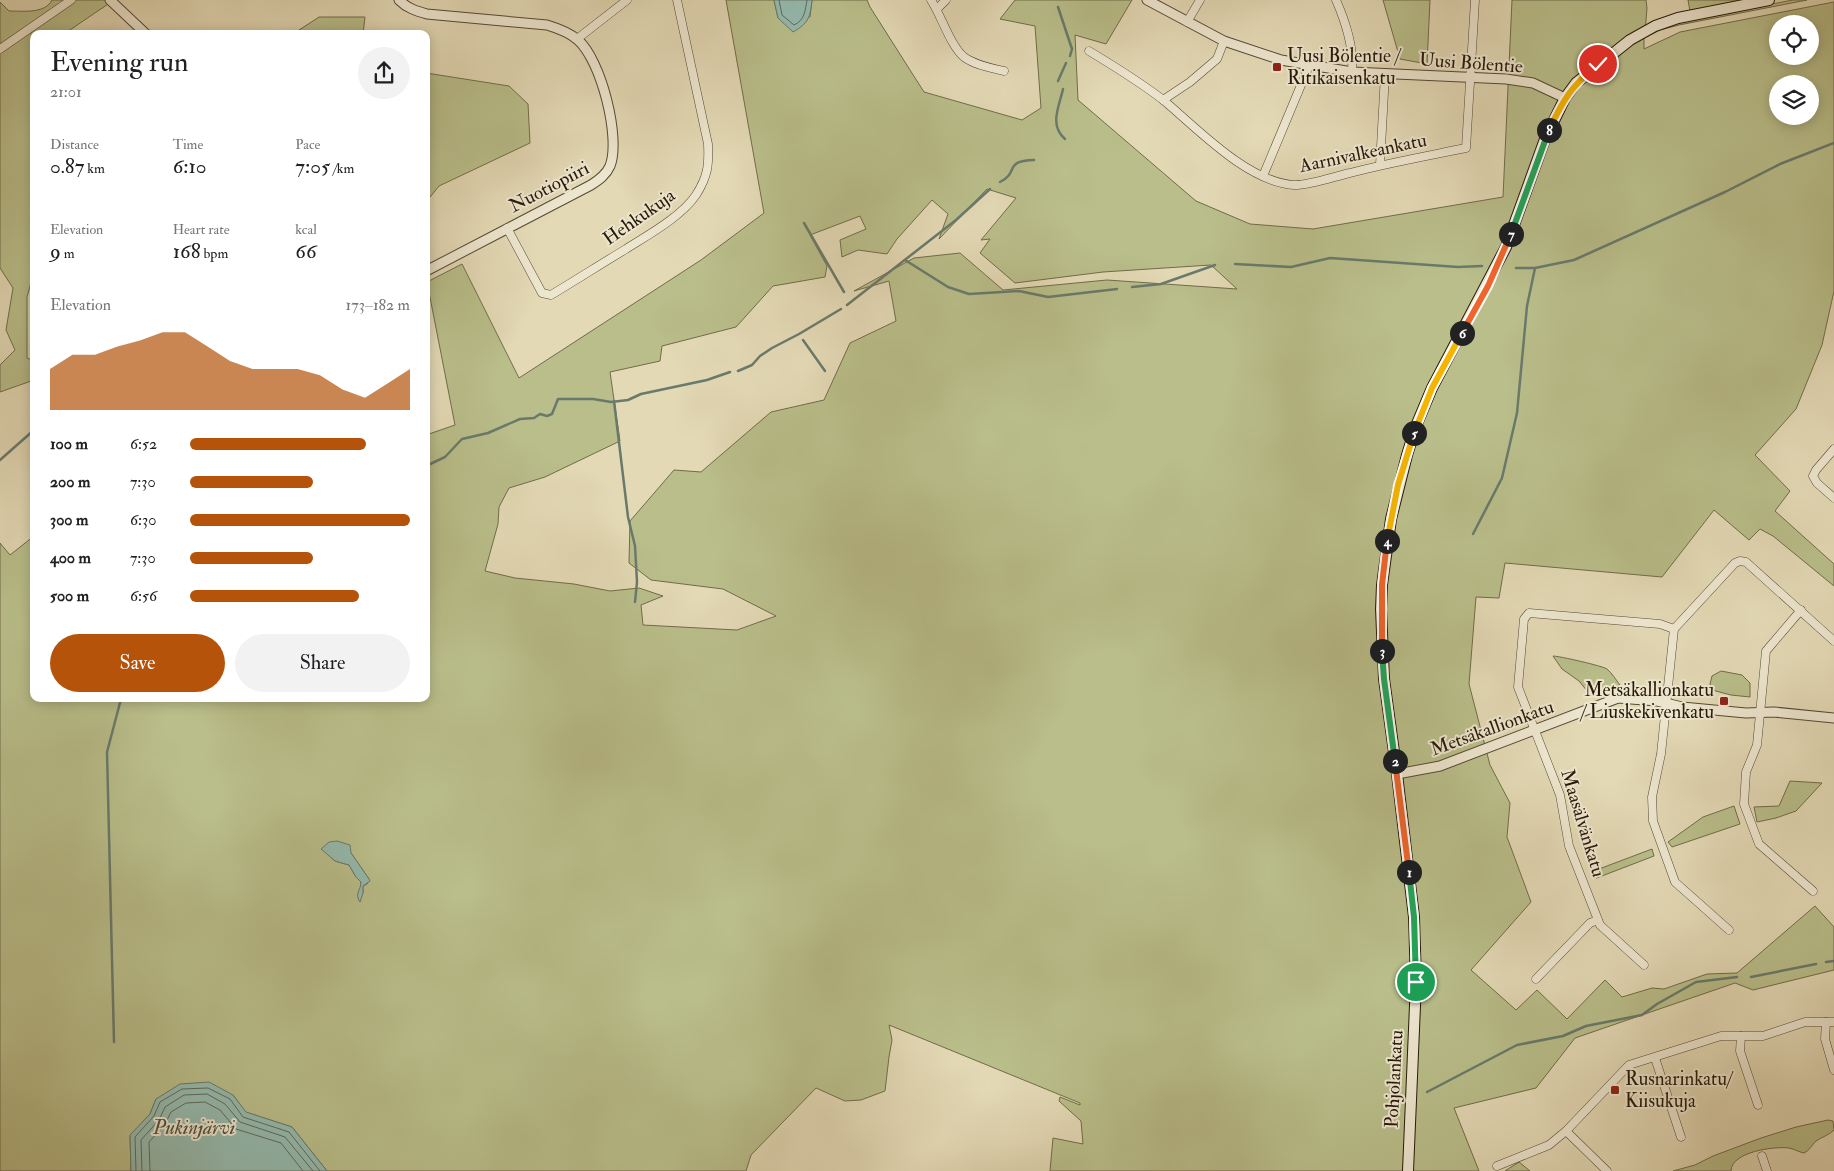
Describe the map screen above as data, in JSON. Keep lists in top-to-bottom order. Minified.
{"streets":{"main road":["Pohjolankatu"],"street":["Uusi Bölentie","Aarnivalkeankatu","Nuotiopiiri","Hehkukuja","Metsäkallionkatu","Maasälvänkatu"]},"crossings":[["Uusi Bölentie","Aarnivalkeankatu"],["Uusi Bölentie","Pohjolankatu"],["Nuotiopiiri","Hehkukuja"],["Metsäkallionkatu","Maasälvänkatu"],["Metsäkallionkatu","Pohjolankatu"]],"water":["Pukinjärvi"],"places":{"transit":["Uusi Bölentie / Ritikaisenkatu","Metsäkallionkatu / Liuskekivenkatu","Rusnarinkatu/ Kiisukuja"]},"page":{"heading":["Evening run","21:01"],"stats":[["Distance","0.87 km"],["Time","6:10"],["Pace","7:05 /km"],["Elevation","9 m"],["Heart rate","168 bpm"],["kcal","66"]],"pins":["8","7","6","5","4","3","2","1"],"chart":["Elevation","173–182 m"],"list":[{"name":"100 m","note":"6:52"},{"name":"200 m","note":"7:30"},{"name":"300 m","note":"6:30"},{"name":"400 m","note":"7:30"},{"name":"500 m","note":"6:56"}],"buttons":["Save","Share"]}}
